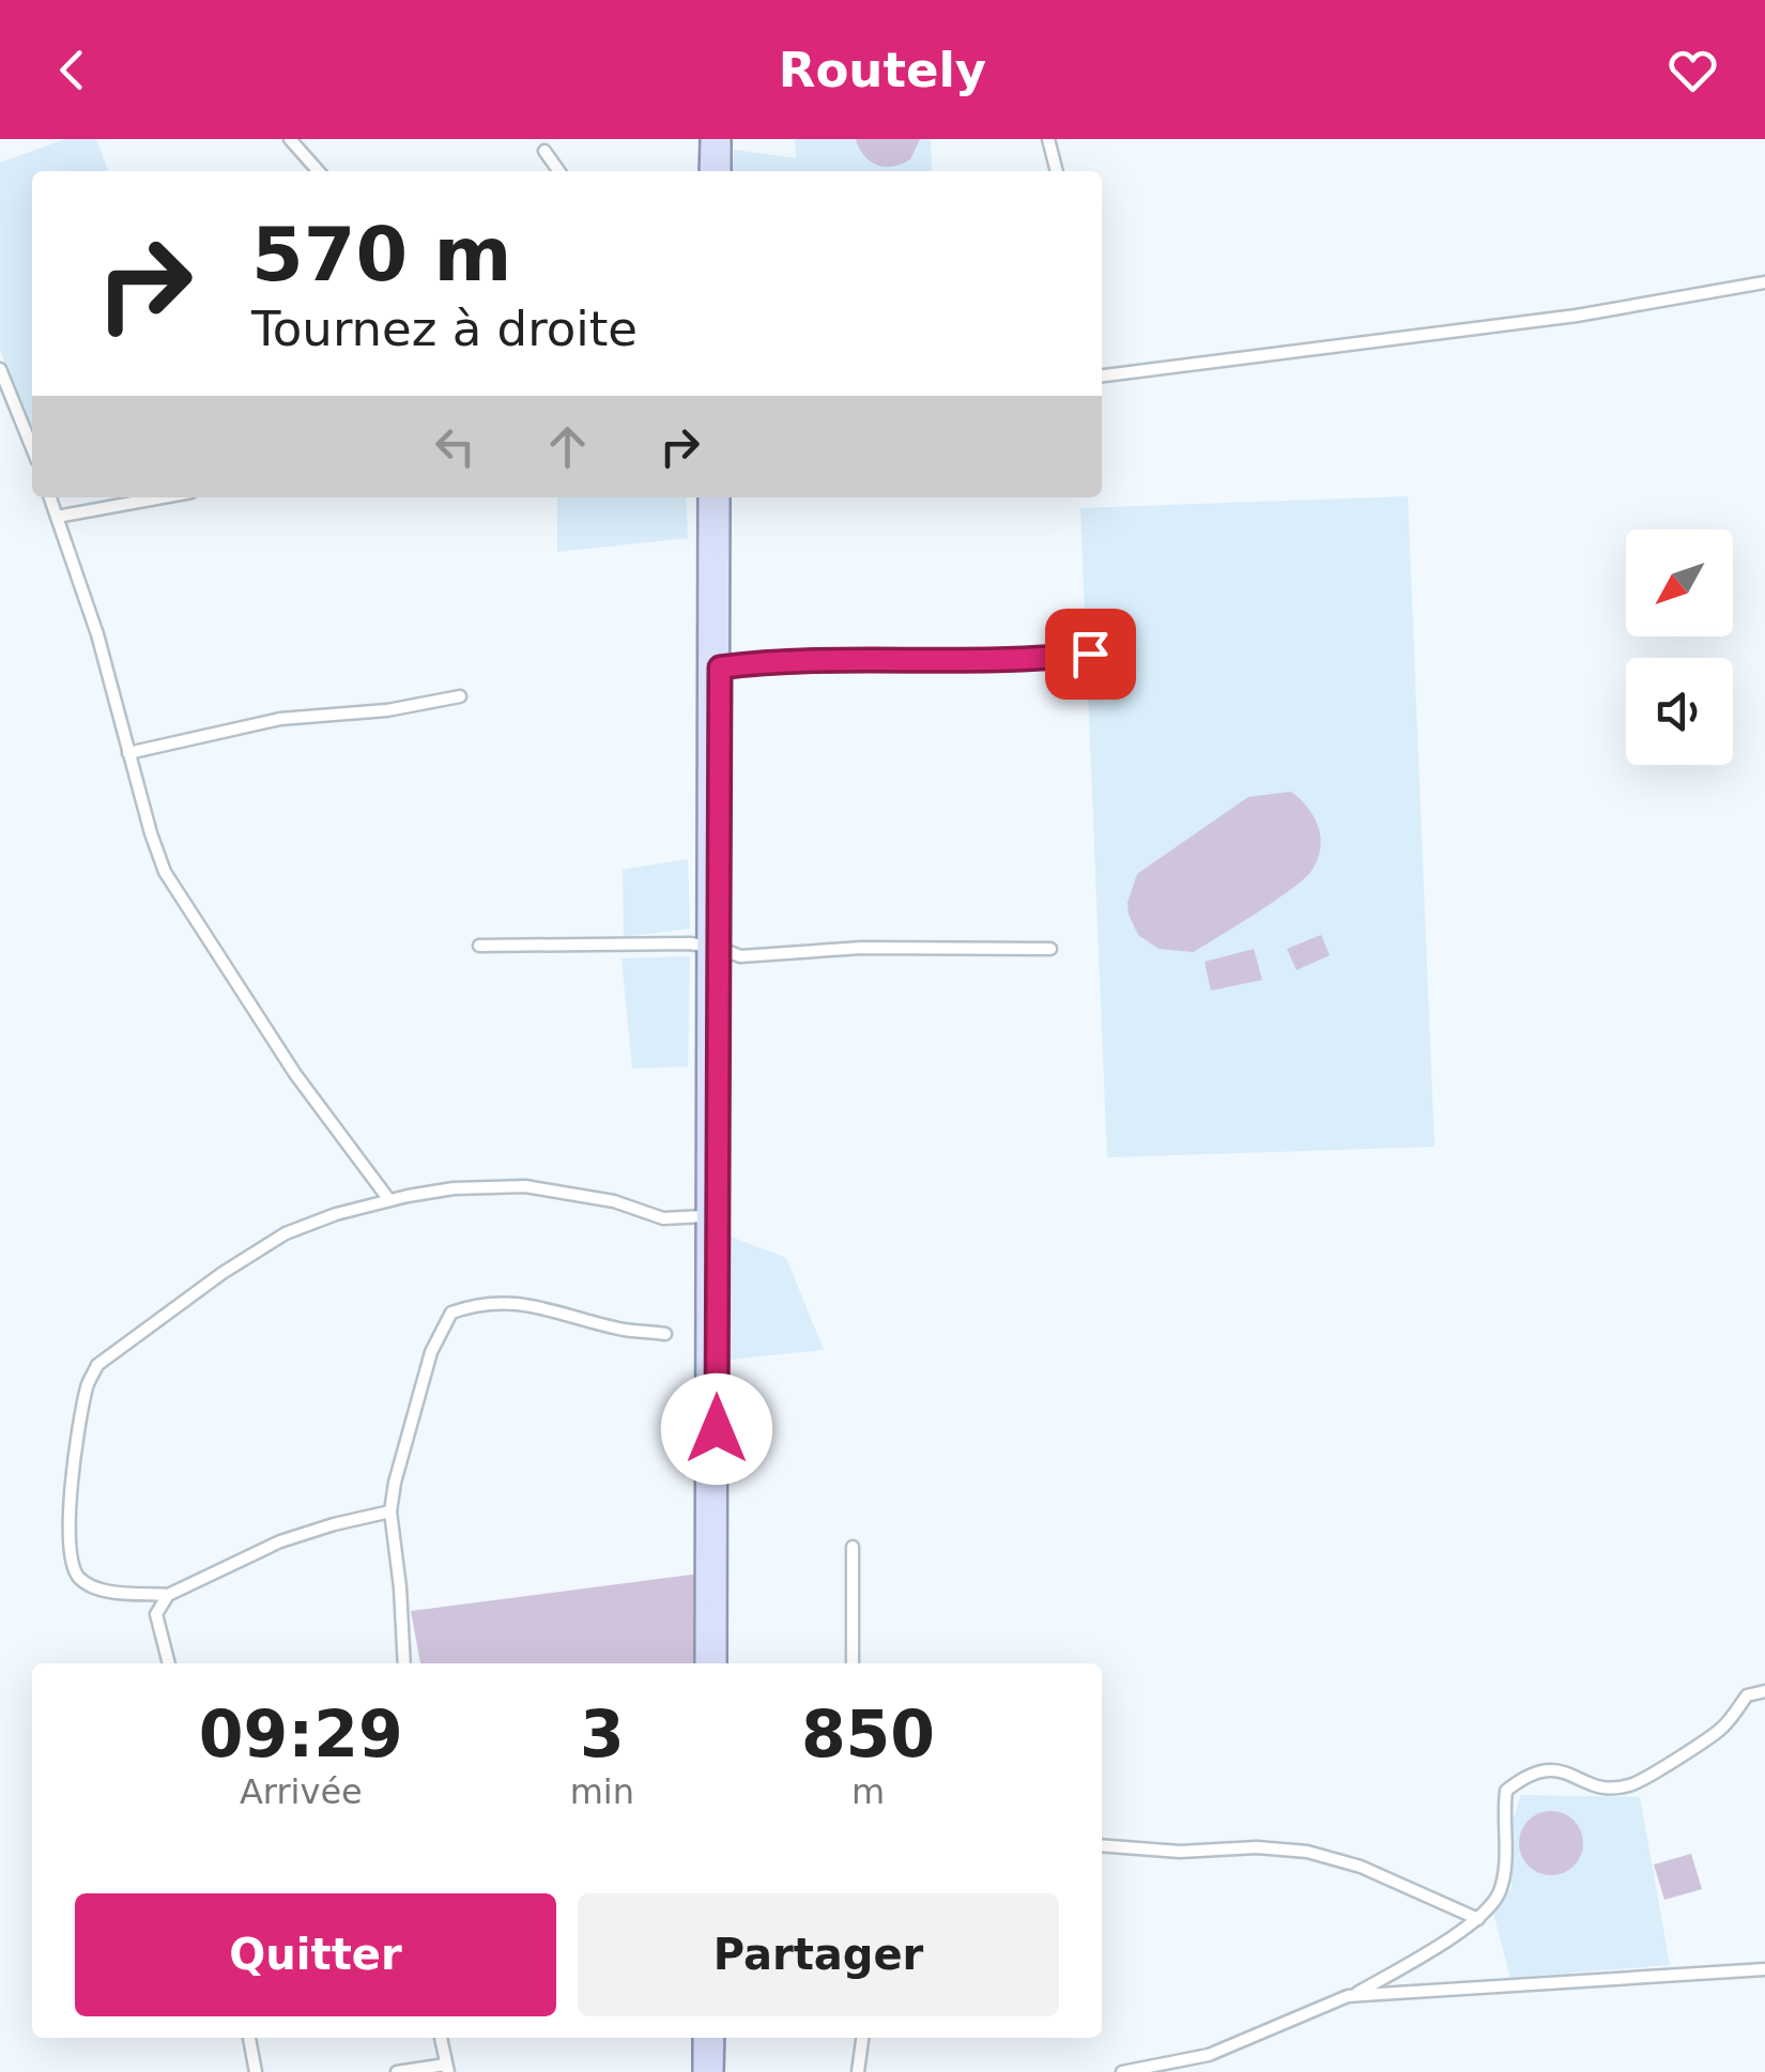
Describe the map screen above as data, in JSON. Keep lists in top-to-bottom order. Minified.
{"north":"bottom left","page":{"header":"Routely","turn":["570 m","Tournez à droite"],"eta":["09:29","Arrivée","3","min","850","m"],"buttons":["Quitter","Partager"]}}
